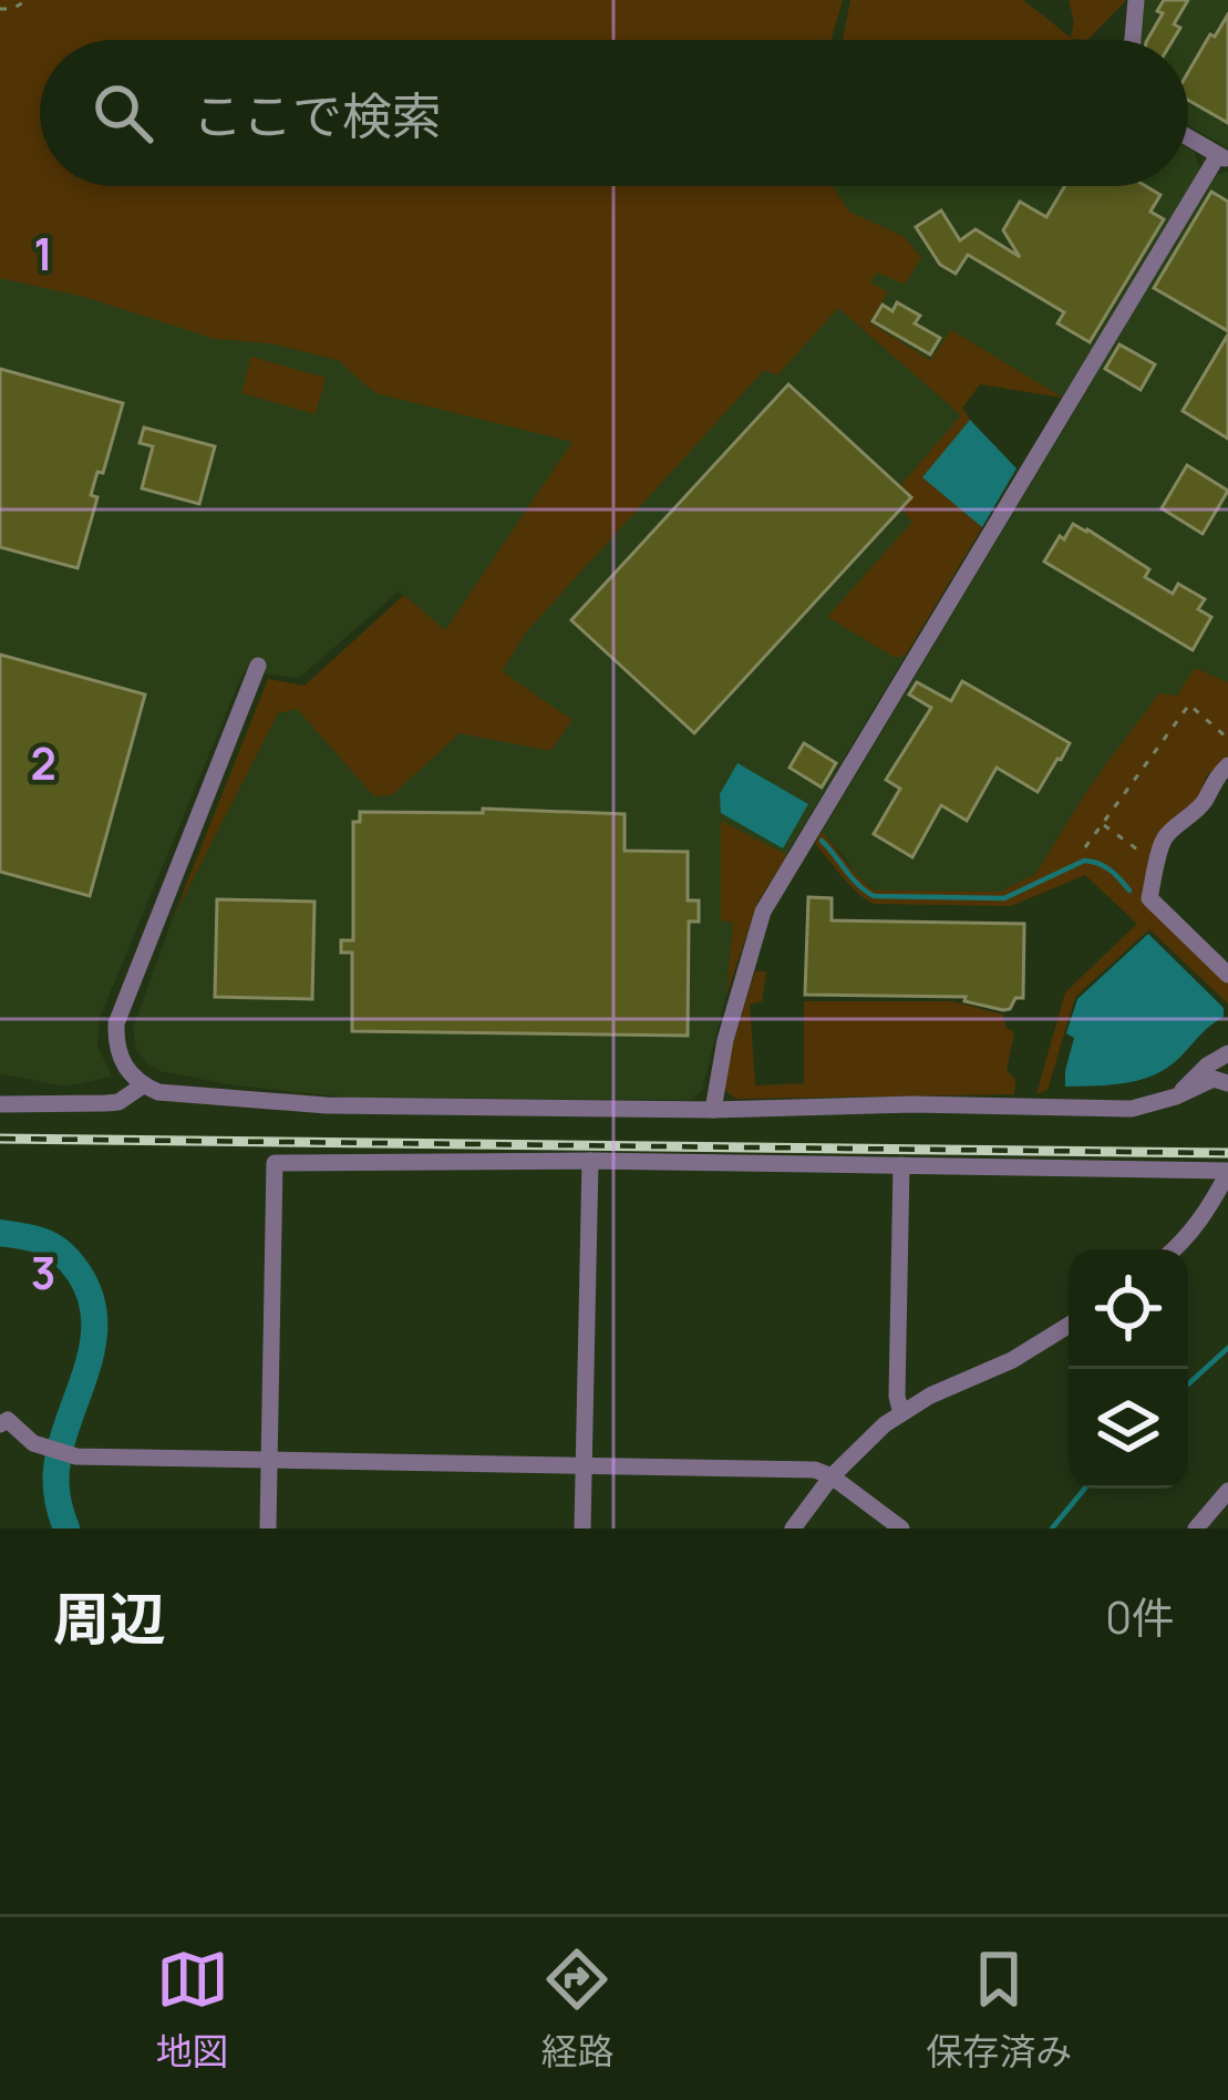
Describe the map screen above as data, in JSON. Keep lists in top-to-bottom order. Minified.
{"page":{"search":"ここで検索","heading":["周辺","0件"],"nav":["地図","経路","保存済み"]},"grid":{"rows":["1","2","3"]}}
